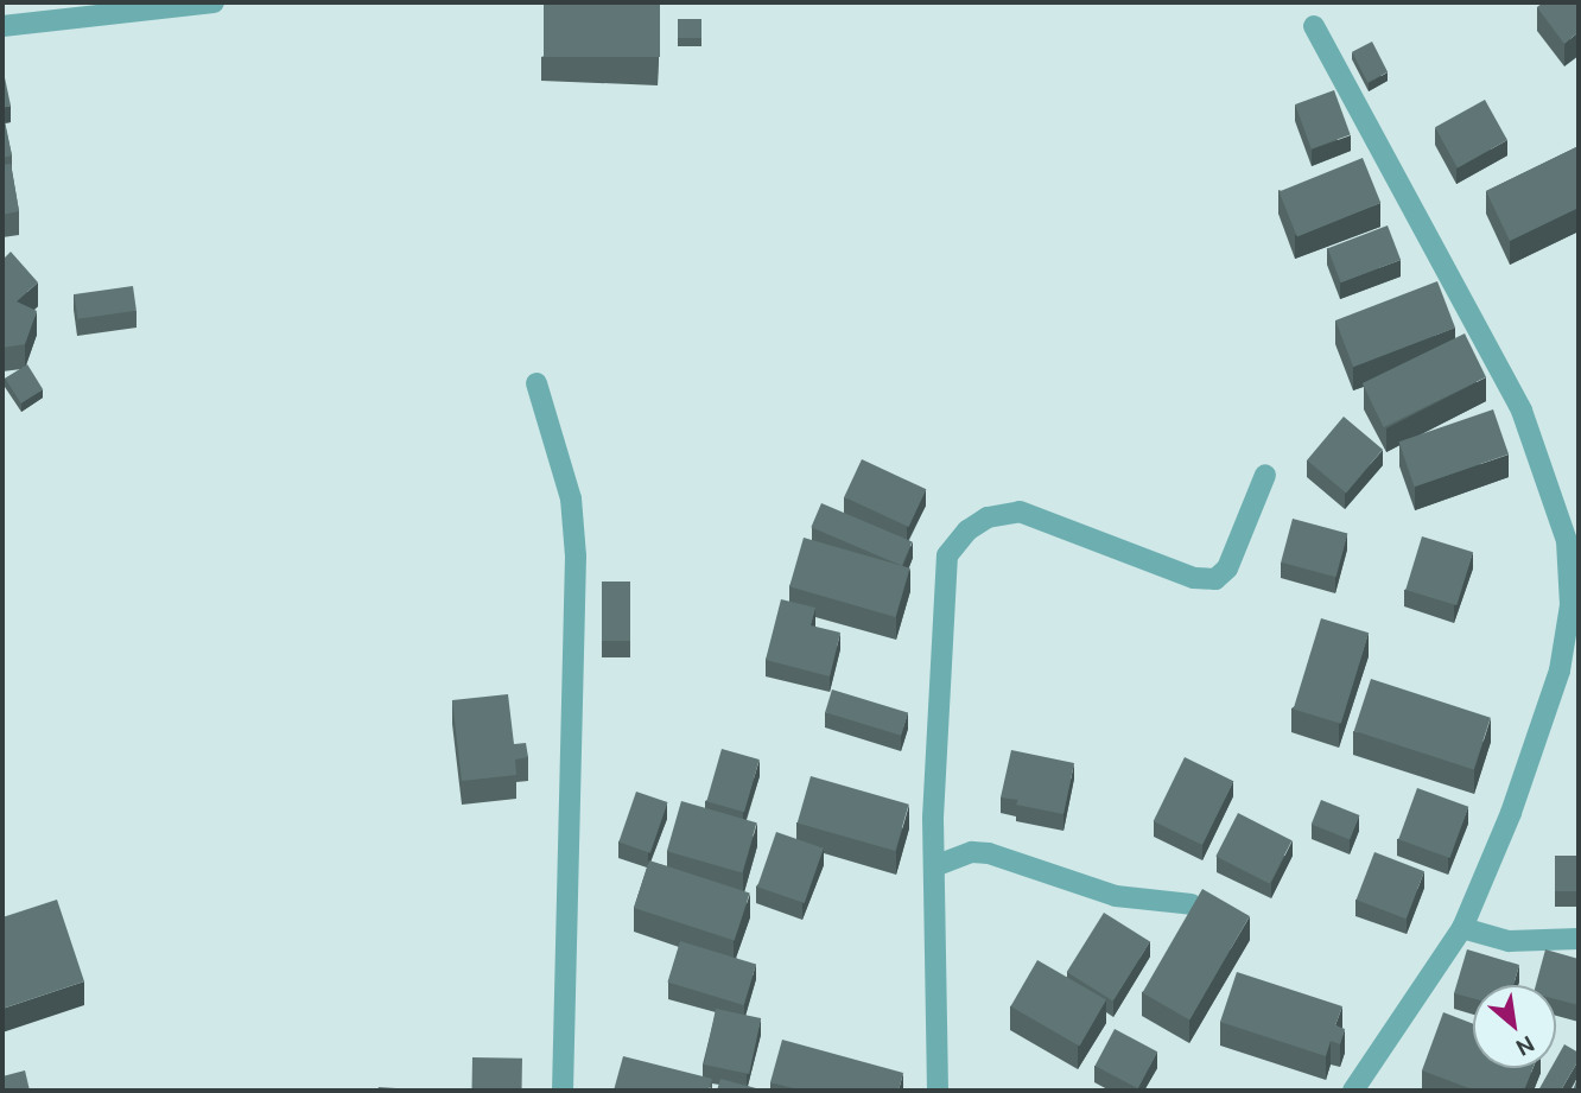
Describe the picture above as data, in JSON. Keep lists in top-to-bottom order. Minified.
{"north":"bottom right"}
